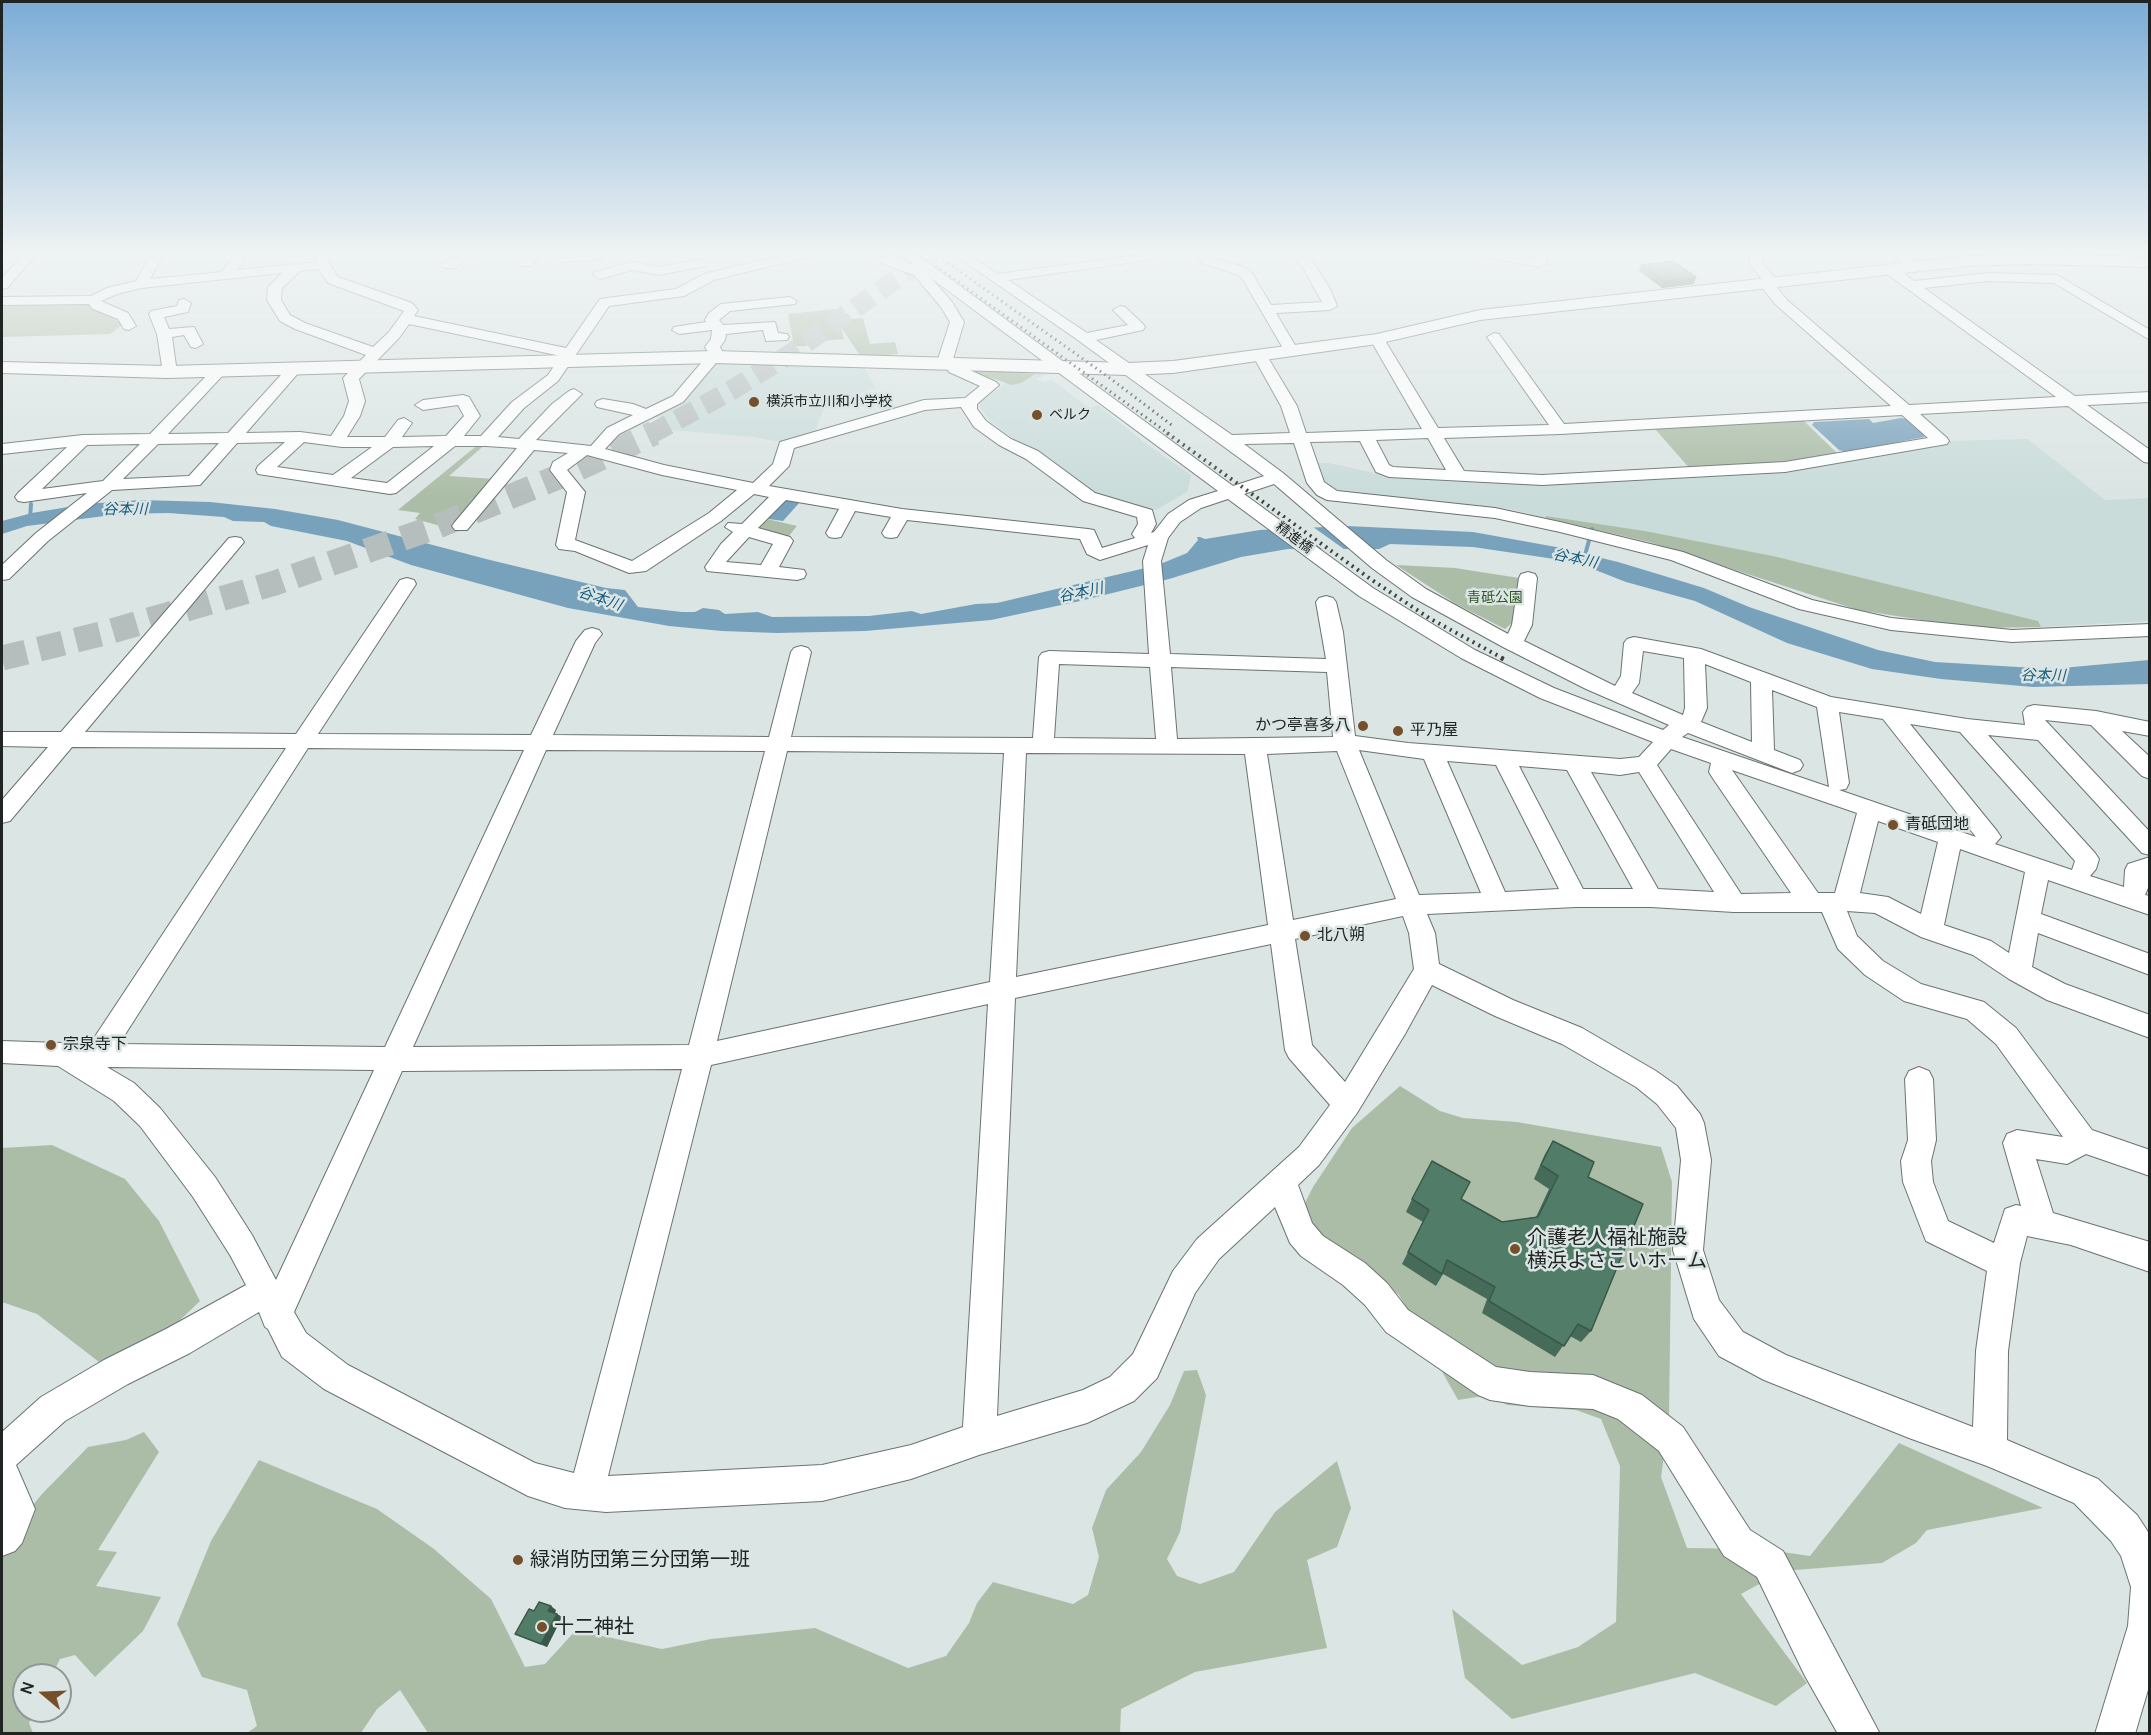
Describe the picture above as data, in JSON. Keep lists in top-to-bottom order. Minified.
{"streets":{"street":["精進橋"]},"water":["谷本川"],"parks":["青砥公園"],"places":["横浜市立川和小学校","ベルク","かつ亭喜多八","平乃屋","青砥団地","北八朔","宗泉寺下","介護老人福祉施設 横浜よさこいホーム","緑消防団第三分団第一班","十二神社"],"north":"left"}
